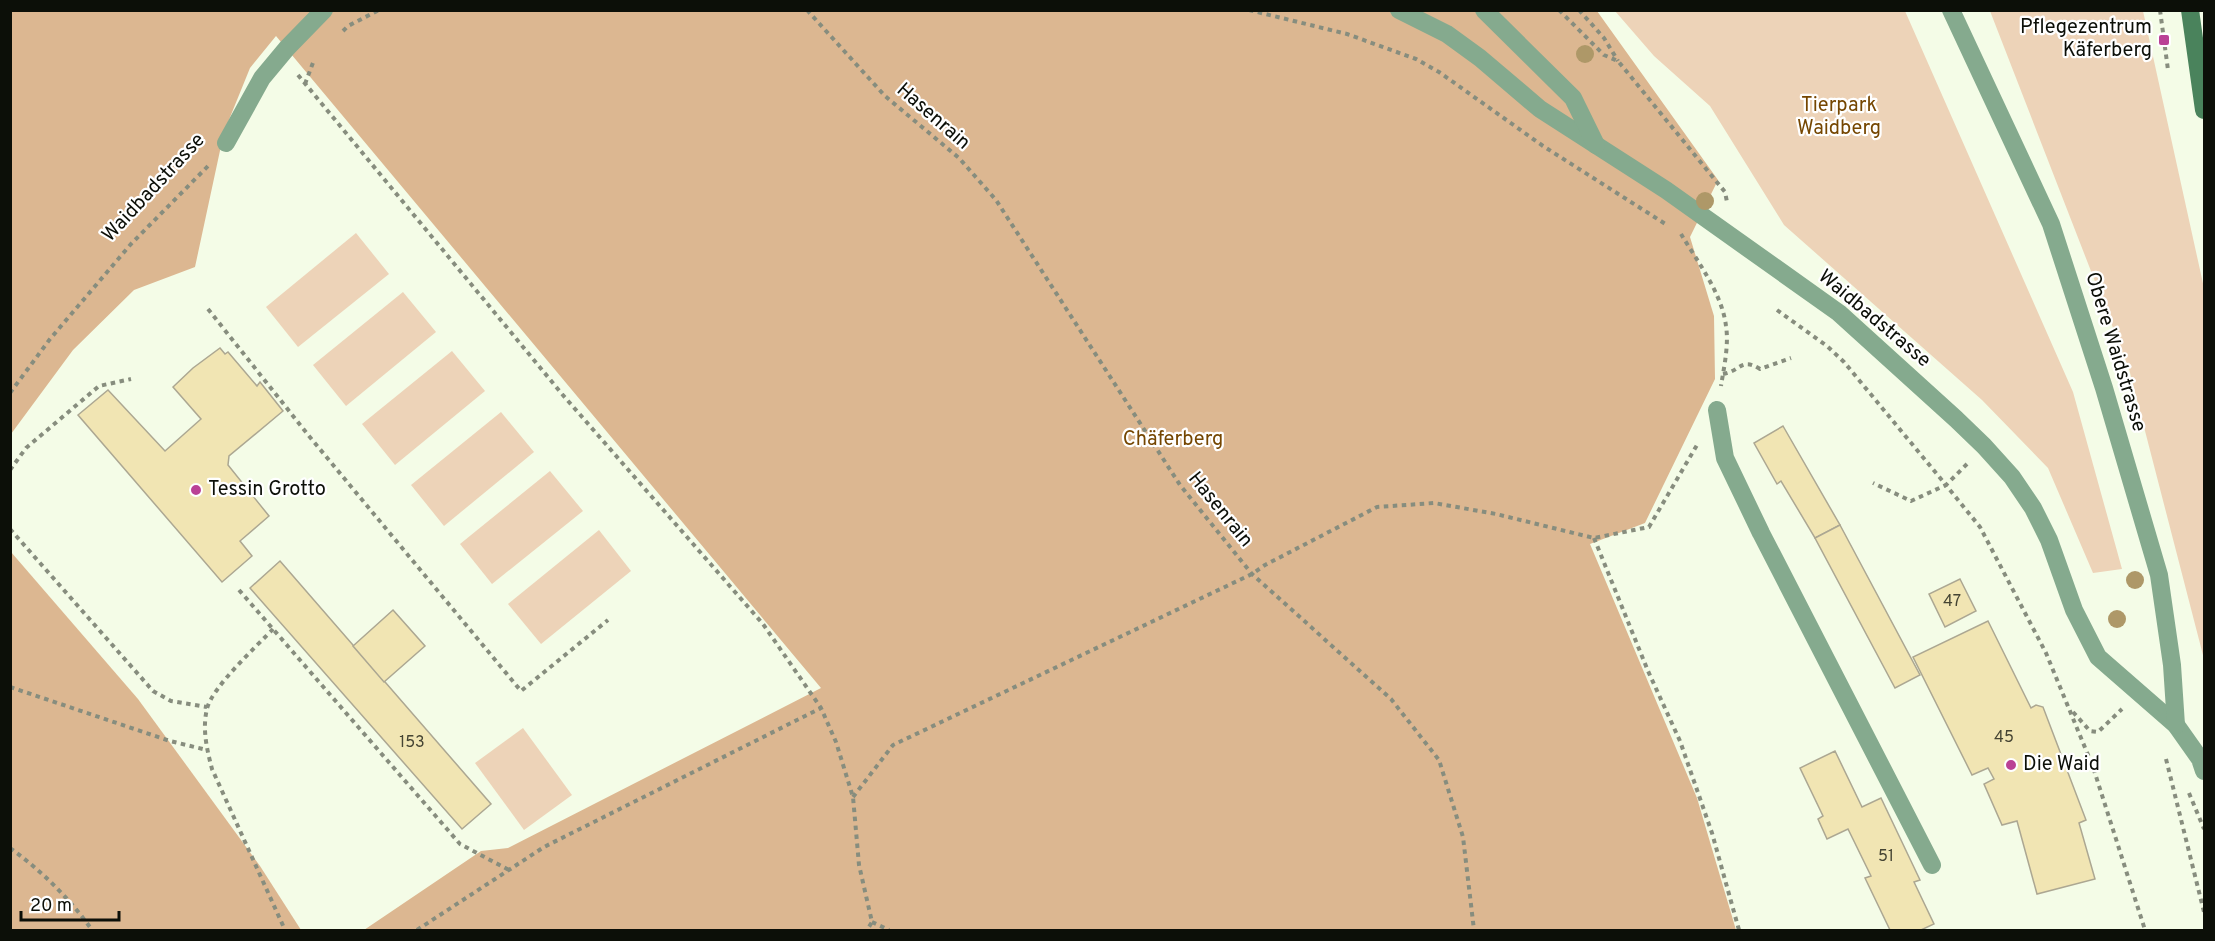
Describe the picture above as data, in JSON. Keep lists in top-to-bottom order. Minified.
{"streets":{"street":["Waidbadstrasse","Obere Waidstrasse"],"path":["Hasenrain"]},"crossings":[["Waidbadstrasse","Obere Waidstrasse"]],"parks":["Tierpark Waidberg","Chäferberg"],"places":{"transit":["Pflegezentrum Käferberg"],"other":["Tessin Grotto","Die Waid"]},"house_numbers":["47","45","153","51"],"scale_bar":"20 m"}
